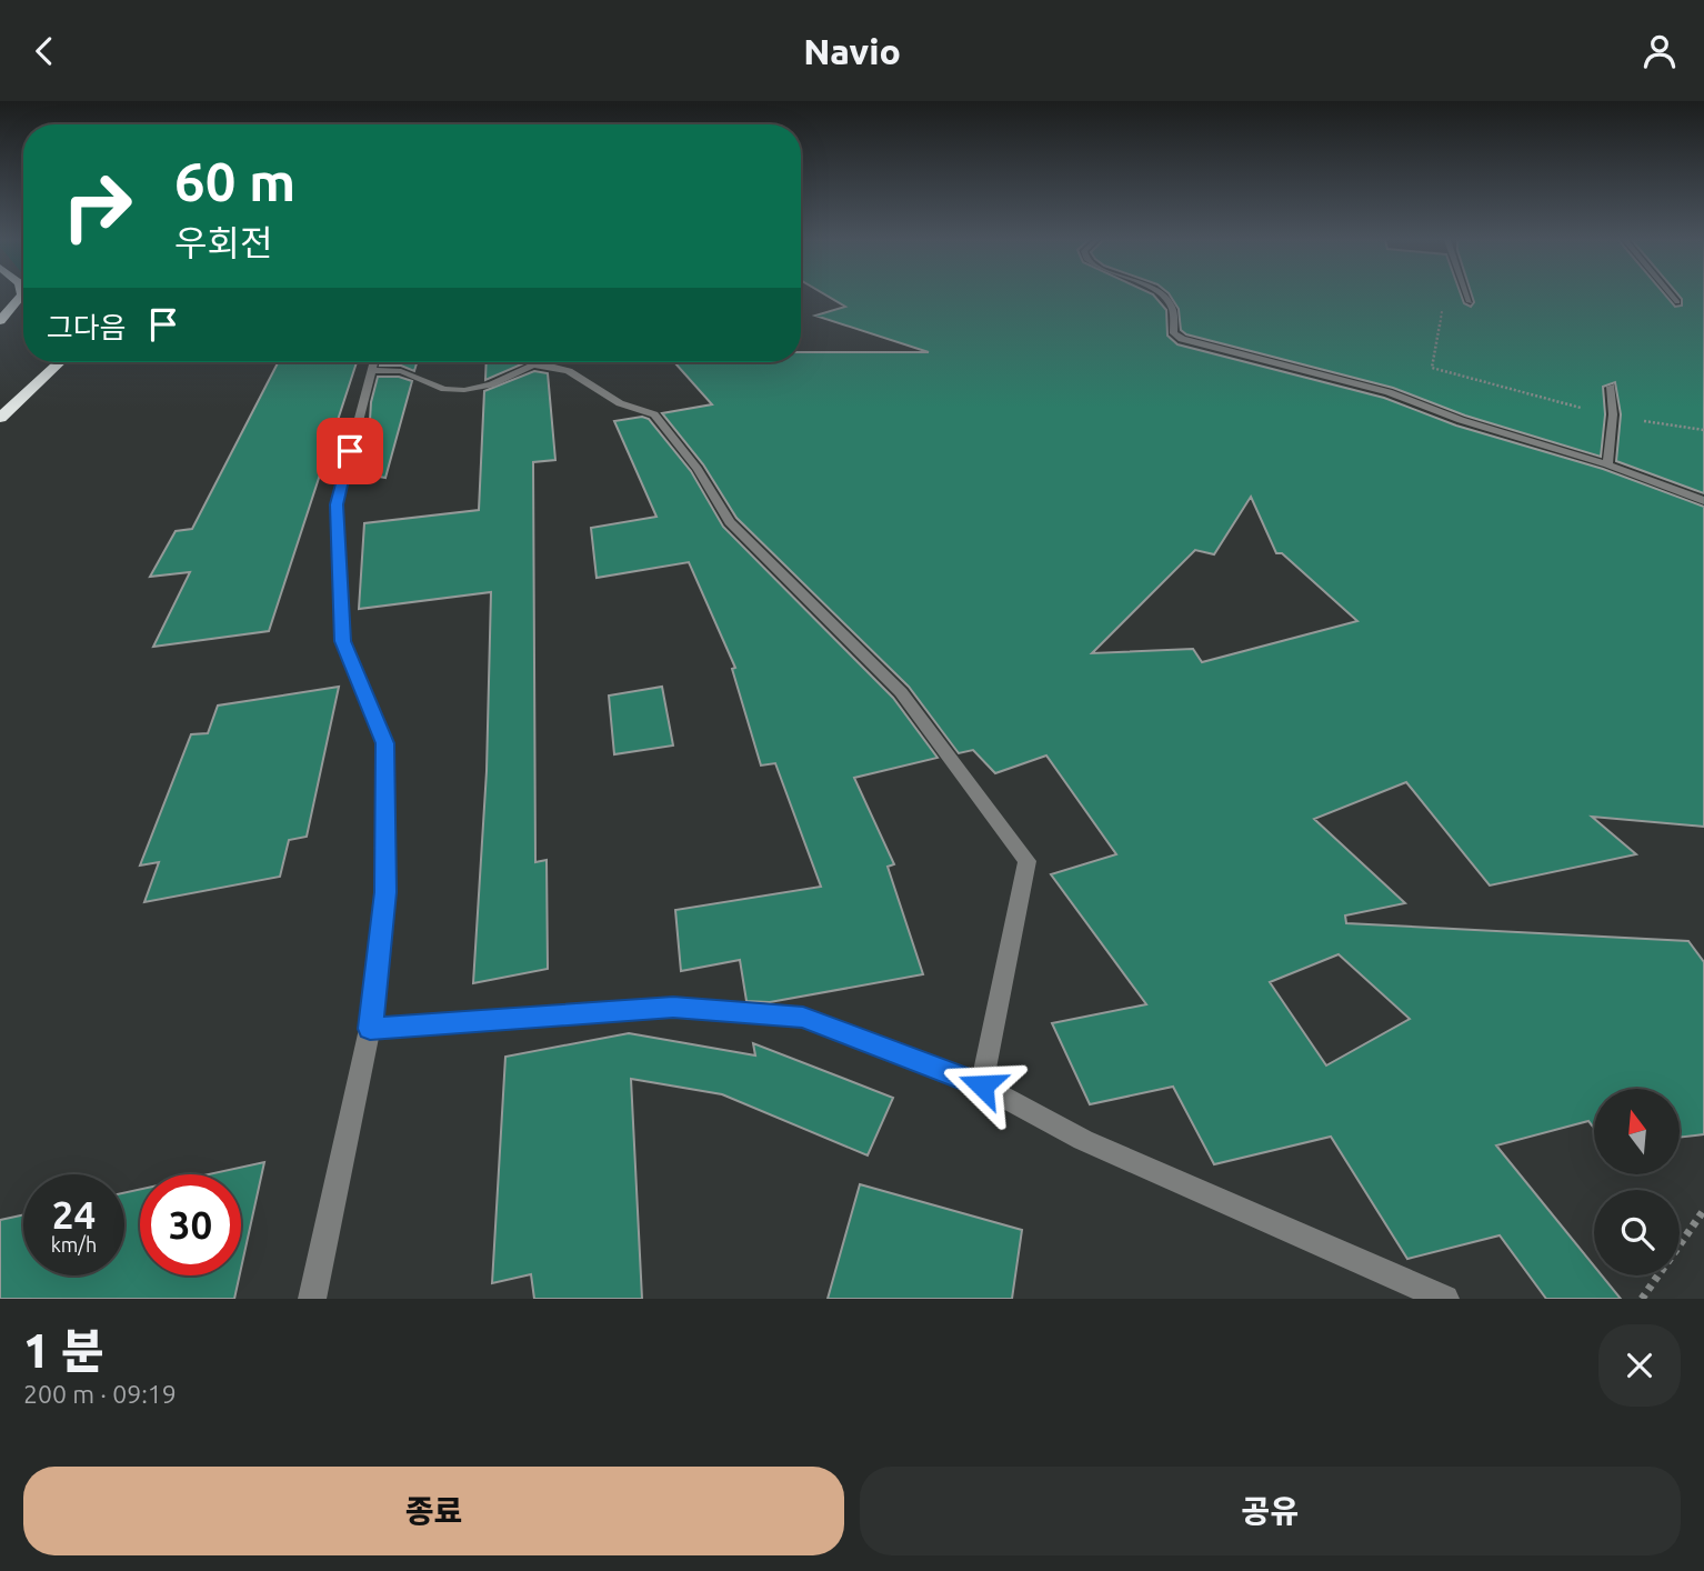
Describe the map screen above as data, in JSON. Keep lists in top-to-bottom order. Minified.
{"north":"top","page":{"header":"Navio","turn":["60 m","우회전"],"then":"그다음","speed":"24 km/h","limit":"30","heading":["1 분","200 m · 09:19"],"buttons":["종료","공유"]}}
